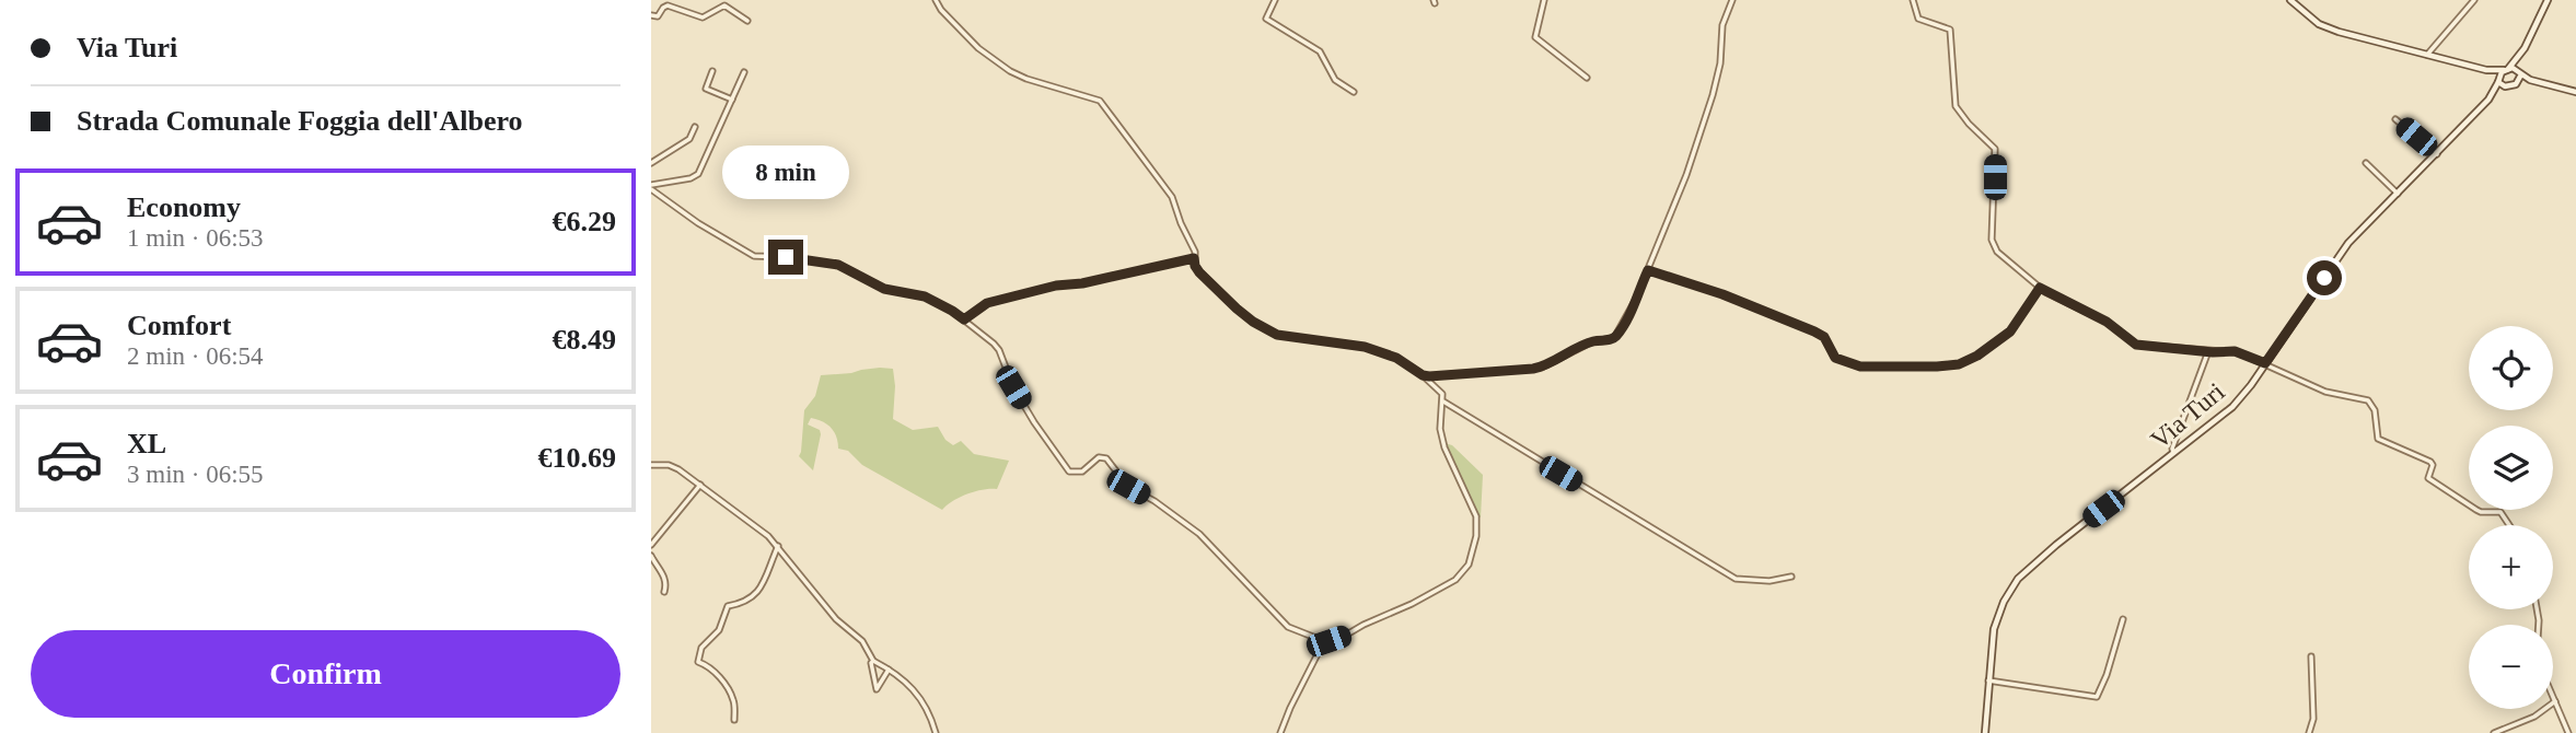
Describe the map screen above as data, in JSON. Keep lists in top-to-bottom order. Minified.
{"streets":{"main road":["Via Turi"]},"page":{"banner":["Via Turi","Strada Comunale Foggia dell'Albero"],"bubble":"8 min","list":[{"name":"Economy","note":"1 min · 06:53","value":"€6.29"},{"name":"Comfort","note":"2 min · 06:54","value":"€8.49"},{"name":"XL","note":"3 min · 06:55","value":"€10.69"}],"map_buttons":["+","−"],"buttons":"Confirm"}}
